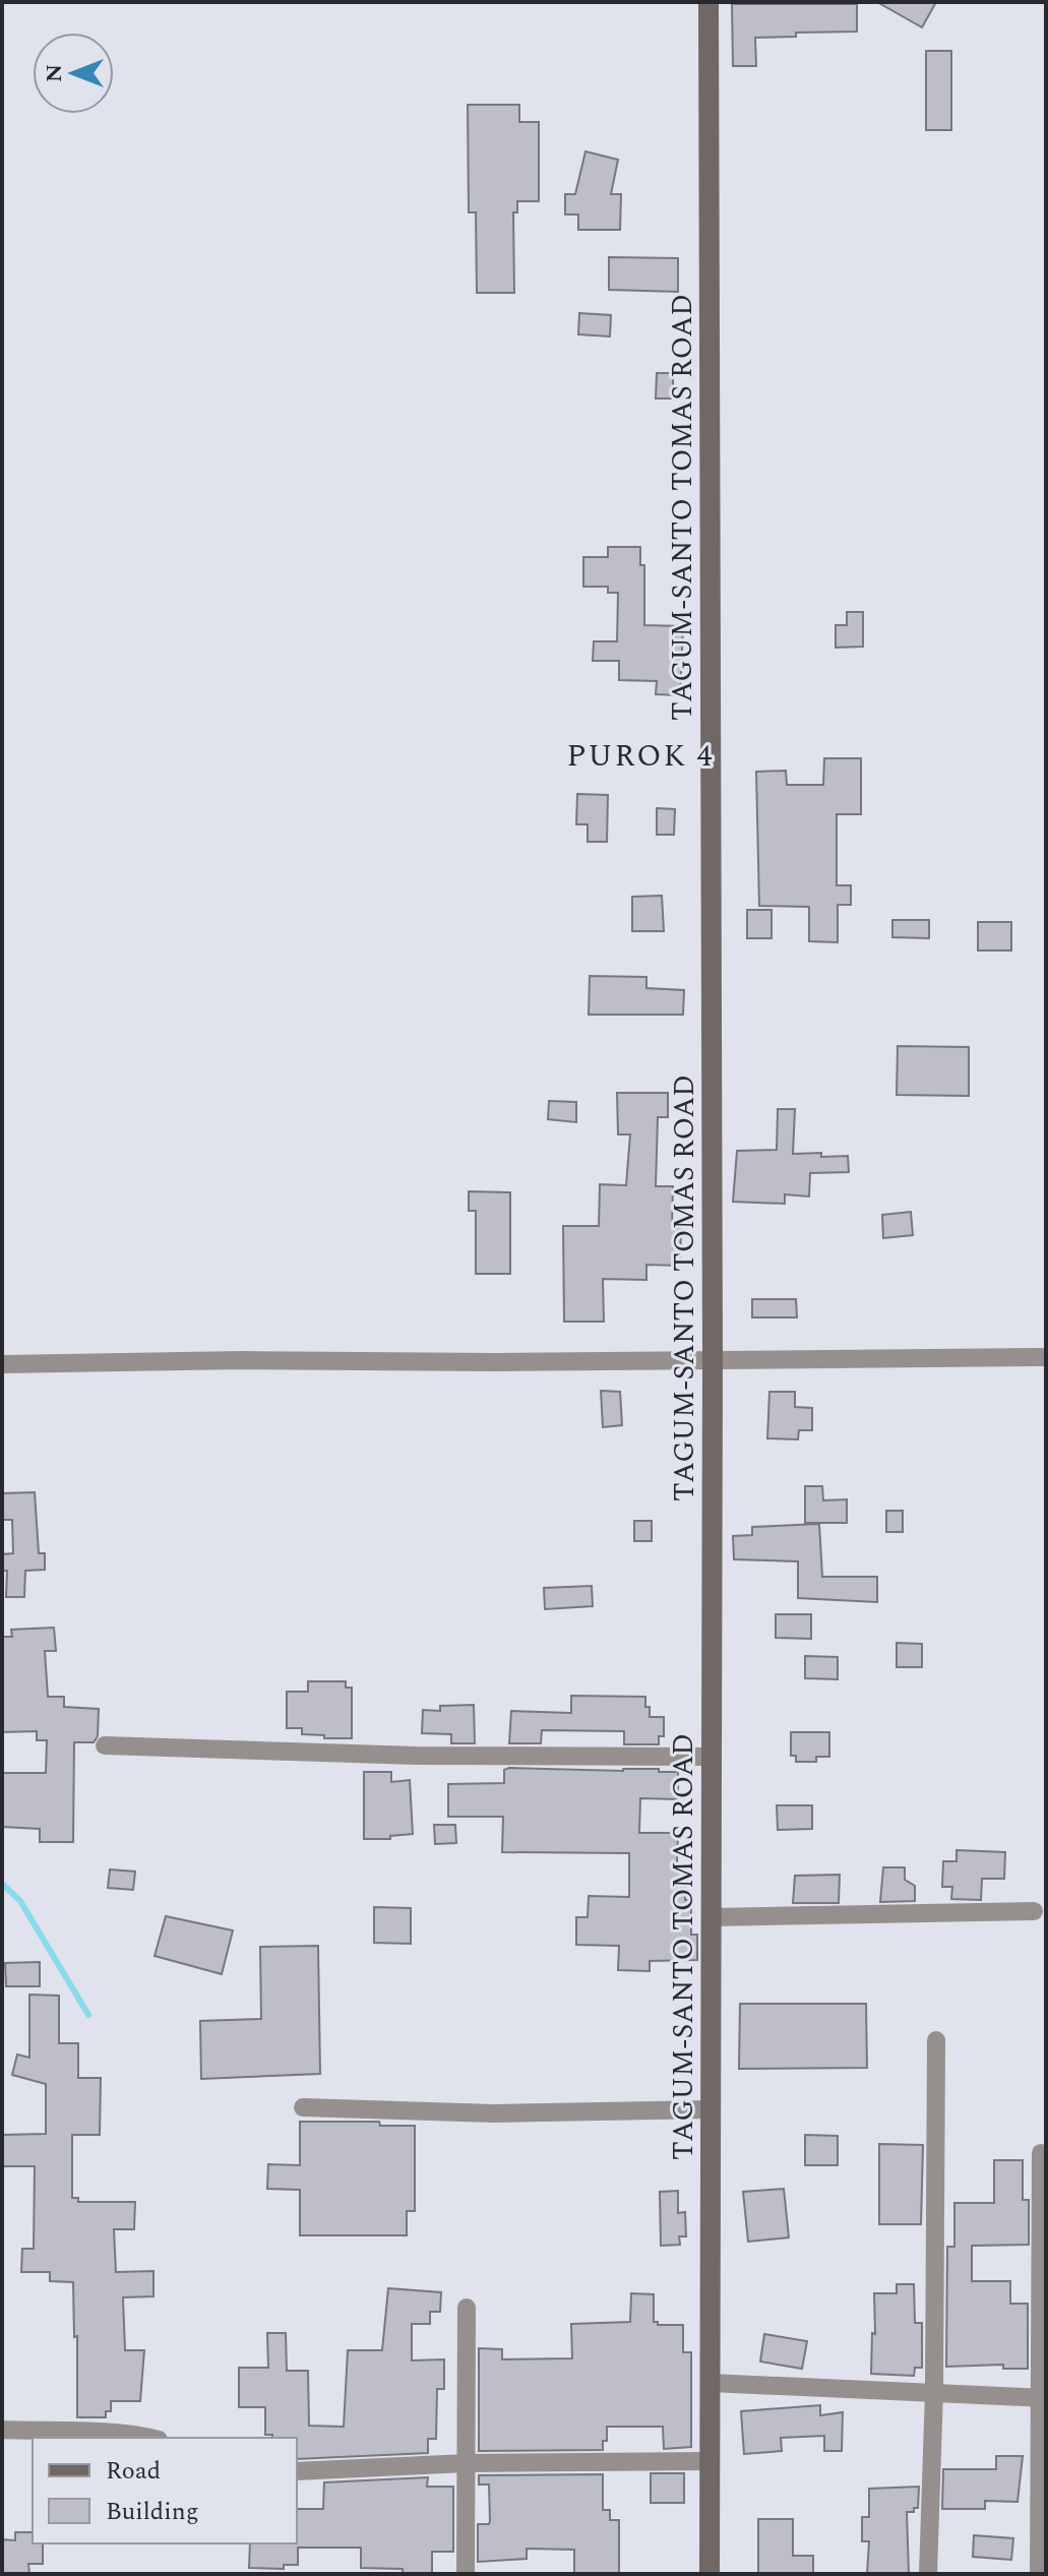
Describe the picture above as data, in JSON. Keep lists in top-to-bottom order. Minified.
{"streets":{"main road":["TAGUM-SANTO TOMAS ROAD"]},"districts":["PUROK 4"],"legend":["Road","Building"],"north":"left"}
